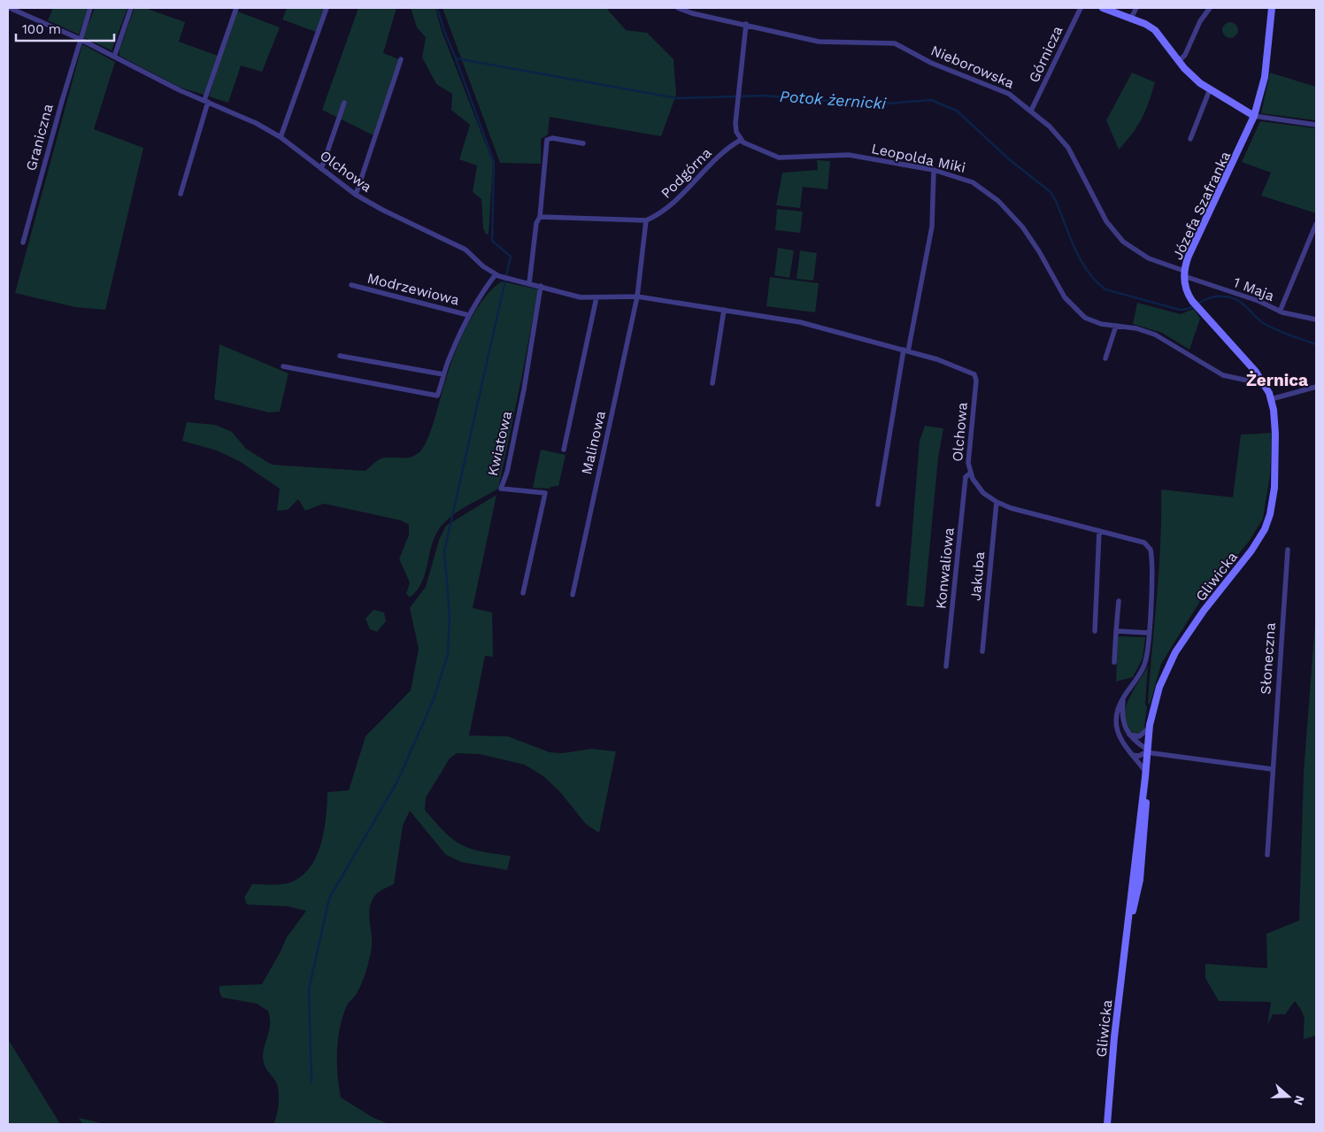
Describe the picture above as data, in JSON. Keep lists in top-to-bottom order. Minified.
{"streets":{"street":["Górnicza","Nieborowska","Graniczna","Leopolda Miki","Olchowa","Podgórna","Józefa Szafranka","Modrzewiowa","1 Maja","Malinowa","Kwiatowa","Konwaliowa","Jakuba","Gliwicka","Słoneczna"]},"crossings":[["Górnicza","Nieborowska"],["Nieborowska","Józefa Szafranka"],["Nieborowska","1 Maja"],["Graniczna","Olchowa"],["Leopolda Miki","Podgórna"],["Leopolda Miki","Józefa Szafranka"],["Leopolda Miki","Gliwicka"],["Olchowa","Malinowa"],["Olchowa","Kwiatowa"],["Olchowa","Konwaliowa"],["Olchowa","Jakuba"],["Olchowa","Gliwicka"],["Józefa Szafranka","1 Maja"],["Józefa Szafranka","Gliwicka"]],"districts":["Żernica"],"water":["Potok żernicki"],"scale_bar":"100 m","north":"right"}
